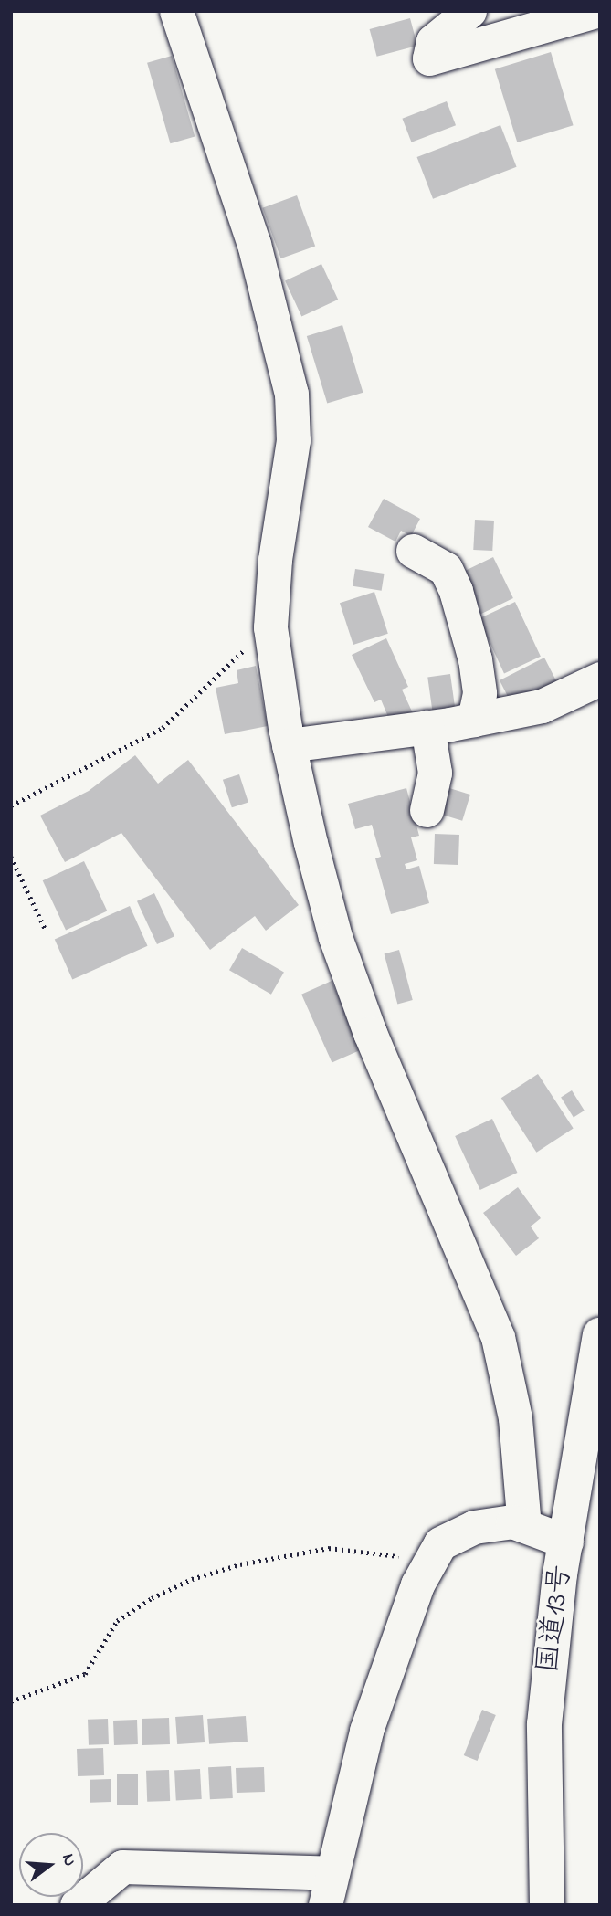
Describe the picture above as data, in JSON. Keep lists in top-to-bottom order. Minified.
{"streets":{"highway":["国道13号"]},"north":"right"}
